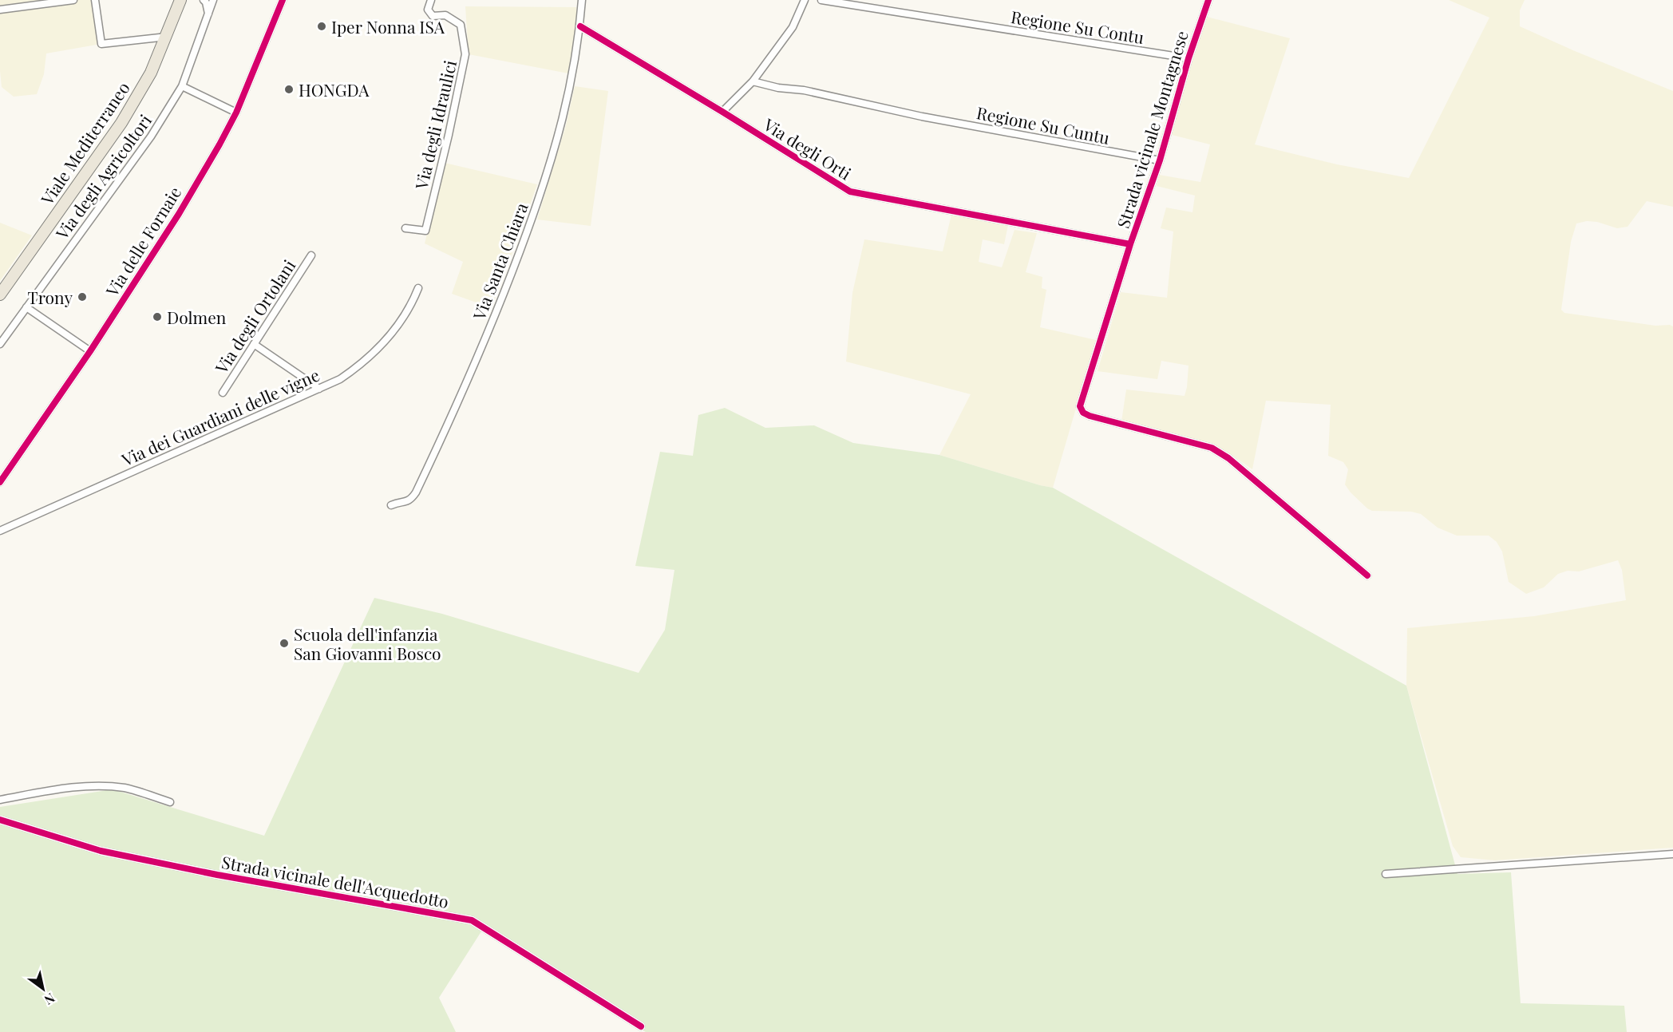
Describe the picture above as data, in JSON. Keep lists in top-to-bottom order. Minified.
{"streets":{"main road":["Viale Mediterraneo"],"street":["Regione Su Contu","Via degli Idraulici","Regione Su Cuntu","Strada vicinale Montagnese","Via degli Orti","Via degli Agricoltori","Via delle Fornaie","Via Santa Chiara","Via degli Ortolani","Via dei Guardiani delle vigne","Strada vicinale dell'Acquedotto"]},"crossings":[["Regione Su Contu","Strada vicinale Montagnese"],["Regione Su Cuntu","Strada vicinale Montagnese"],["Strada vicinale Montagnese","Via degli Orti"],["Via degli Orti","Via Santa Chiara"]],"places":["Iper Nonna ISA","HONGDA","Trony","Dolmen","Scuola dell'infanzia San Giovanni Bosco"],"north":"bottom right"}
